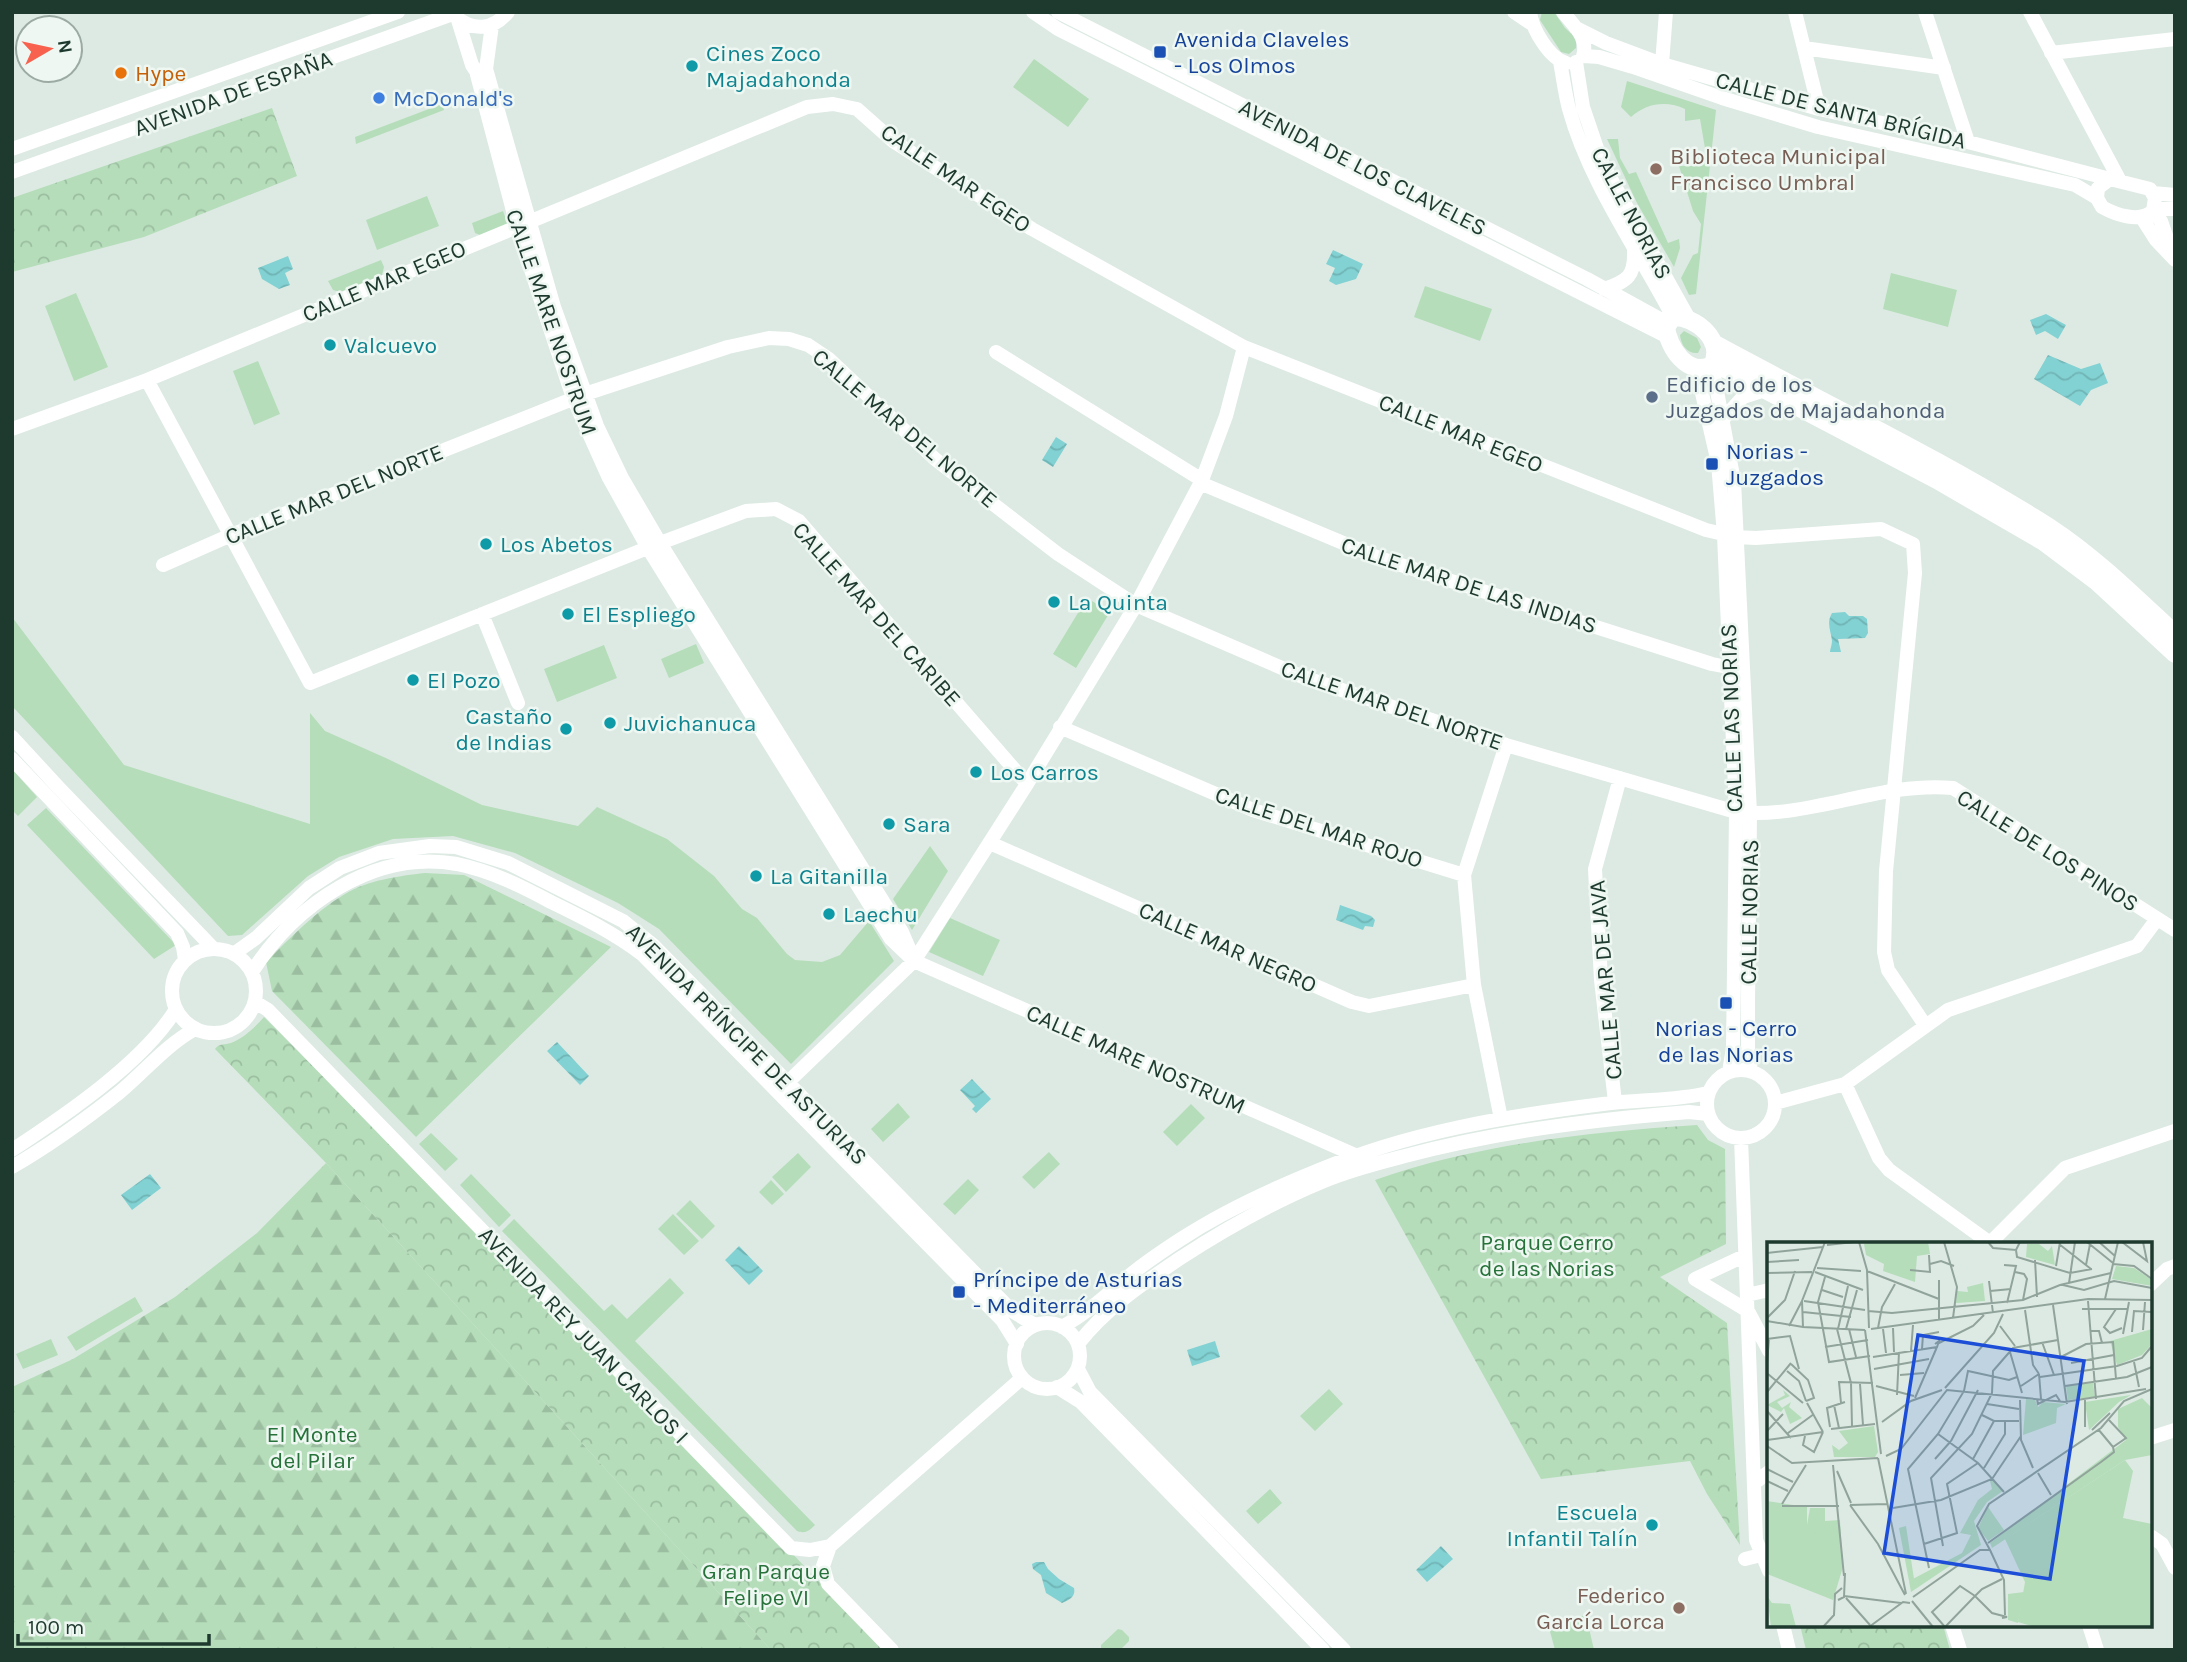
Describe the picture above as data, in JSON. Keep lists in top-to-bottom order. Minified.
{"streets":{"street":["AVENIDA DE ESPAÑA","CALLE DE SANTA BRÍGIDA","AVENIDA DE LOS CLAVELES","CALLE MAR EGEO","CALLE NORIAS","CALLE MARE NOSTRUM","CALLE MAR DEL NORTE","CALLE MAR DE LAS INDIAS","CALLE MAR DEL CARIBE","CALLE LAS NORIAS","CALLE DEL MAR ROJO","CALLE DE LOS PINOS","CALLE MAR NEGRO","CALLE MAR DE JAVA","AVENIDA PRÍNCIPE DE ASTURIAS","AVENIDA REY JUAN CARLOS I"]},"crossings":[["AVENIDA DE ESPAÑA","CALLE MARE NOSTRUM"],["CALLE DE SANTA BRÍGIDA","CALLE NORIAS"],["AVENIDA DE LOS CLAVELES","CALLE NORIAS"],["CALLE MAR EGEO","CALLE NORIAS"],["CALLE MAR EGEO","CALLE MARE NOSTRUM"],["CALLE NORIAS","CALLE MAR DEL NORTE"],["CALLE NORIAS","CALLE MAR DE LAS INDIAS"],["CALLE NORIAS","CALLE LAS NORIAS"],["CALLE NORIAS","CALLE DE LOS PINOS"],["CALLE MARE NOSTRUM","CALLE MAR DEL NORTE"],["CALLE MARE NOSTRUM","CALLE MAR DEL CARIBE"],["CALLE MAR DEL NORTE","CALLE MAR DEL CARIBE"],["CALLE MAR DEL NORTE","CALLE LAS NORIAS"],["CALLE MAR DEL NORTE","CALLE DE LOS PINOS"],["CALLE MAR DEL NORTE","CALLE MAR DE JAVA"],["CALLE LAS NORIAS","CALLE DE LOS PINOS"],["AVENIDA PRÍNCIPE DE ASTURIAS","AVENIDA REY JUAN CARLOS I"]],"parks":["Parque Cerro de las Norias","El Monte del Pilar","Gran Parque Felipe VI"],"places":{"transit":["Avenida Claveles - Los Olmos","Norias - Juzgados","Norias - Cerro de las Norias","Príncipe de Asturias - Mediterráneo"],"other":["Cines Zoco Majadahonda","Hype","McDonald's","Biblioteca Municipal Francisco Umbral","Valcuevo","Edificio de los Juzgados de Majadahonda","Los Abetos","La Quinta","El Espliego","El Pozo","Juvichanuca","Castaño de Indias","Los Carros","Sara","La Gitanilla","Laechu","Escuela Infantil Talín","Federico García Lorca"]},"scale_bar":"100 m","north":"right"}
